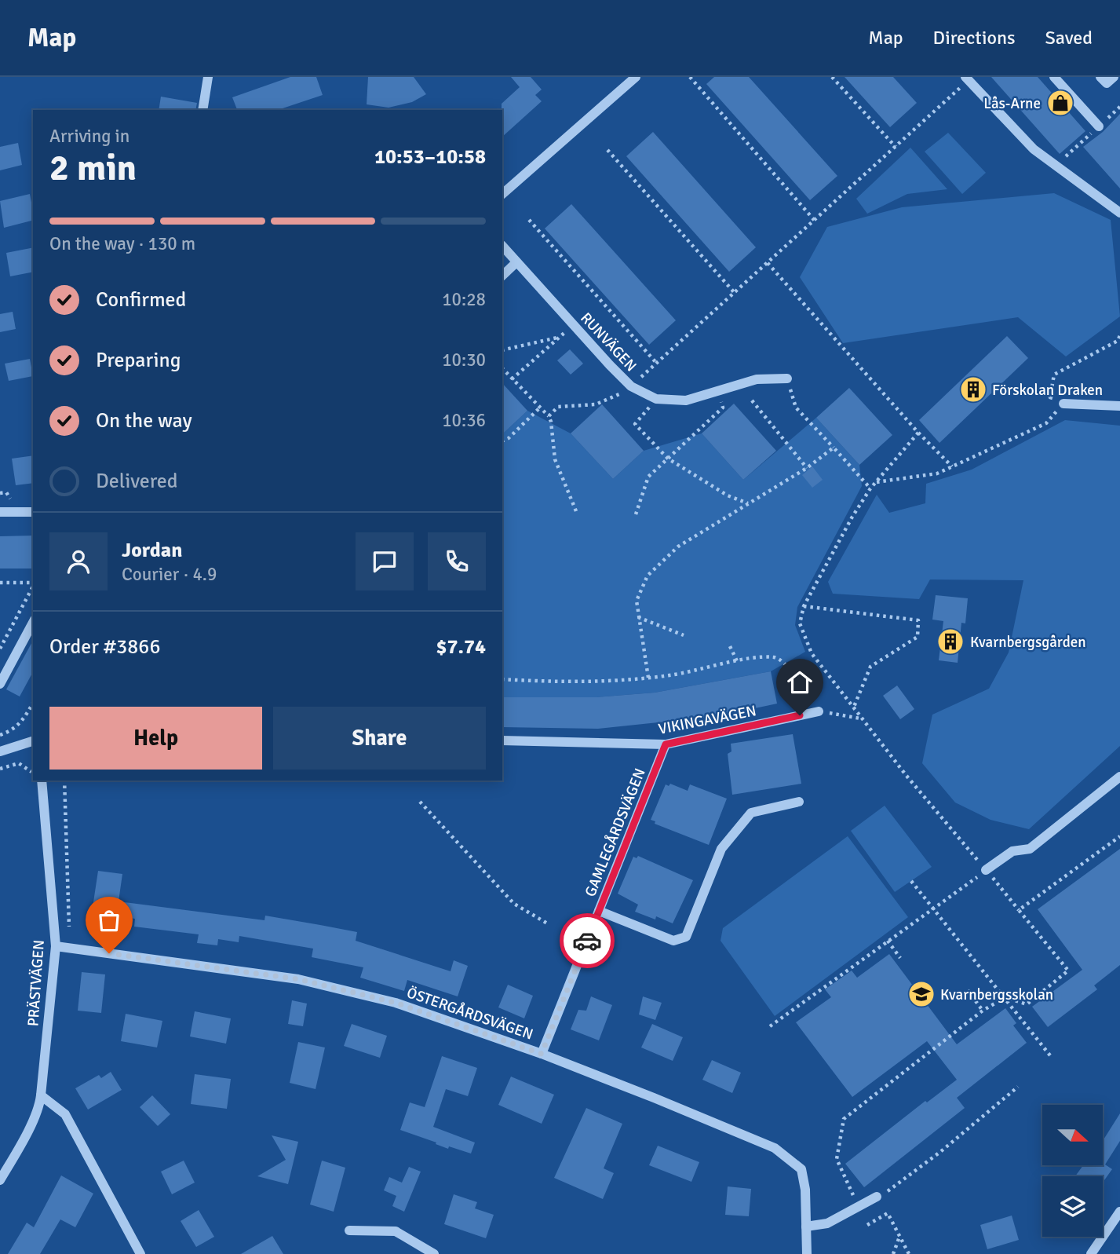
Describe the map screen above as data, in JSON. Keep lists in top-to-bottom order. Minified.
{"streets":{"street":["RUNVÄGEN","VIKINGAVÄGEN","GAMLEGÅRDSVÄGEN","PRÄSTVÄGEN","ÖSTERGÅRDSVÄGEN"]},"crossings":[["VIKINGAVÄGEN","GAMLEGÅRDSVÄGEN"],["GAMLEGÅRDSVÄGEN","ÖSTERGÅRDSVÄGEN"],["PRÄSTVÄGEN","ÖSTERGÅRDSVÄGEN"]],"places":{"shop":["Lås-Arne"],"building":["Förskolan Draken","Kvarnbergsgården"],"school or university":["Kvarnbergsskolan"]},"north":"right","page":{"header":"Map","nav":["Map","Directions","Saved"],"heading":["2 min","Arriving in","10:53–10:58"],"panel":["Jordan","Courier · 4.9","Order #3866","$7.74"],"bar":"On the way · 130 m","list":[["Confirmed","10:28"],["Preparing","10:30"],["On the way","10:36"],"Delivered"],"buttons":["Help","Share"]}}
